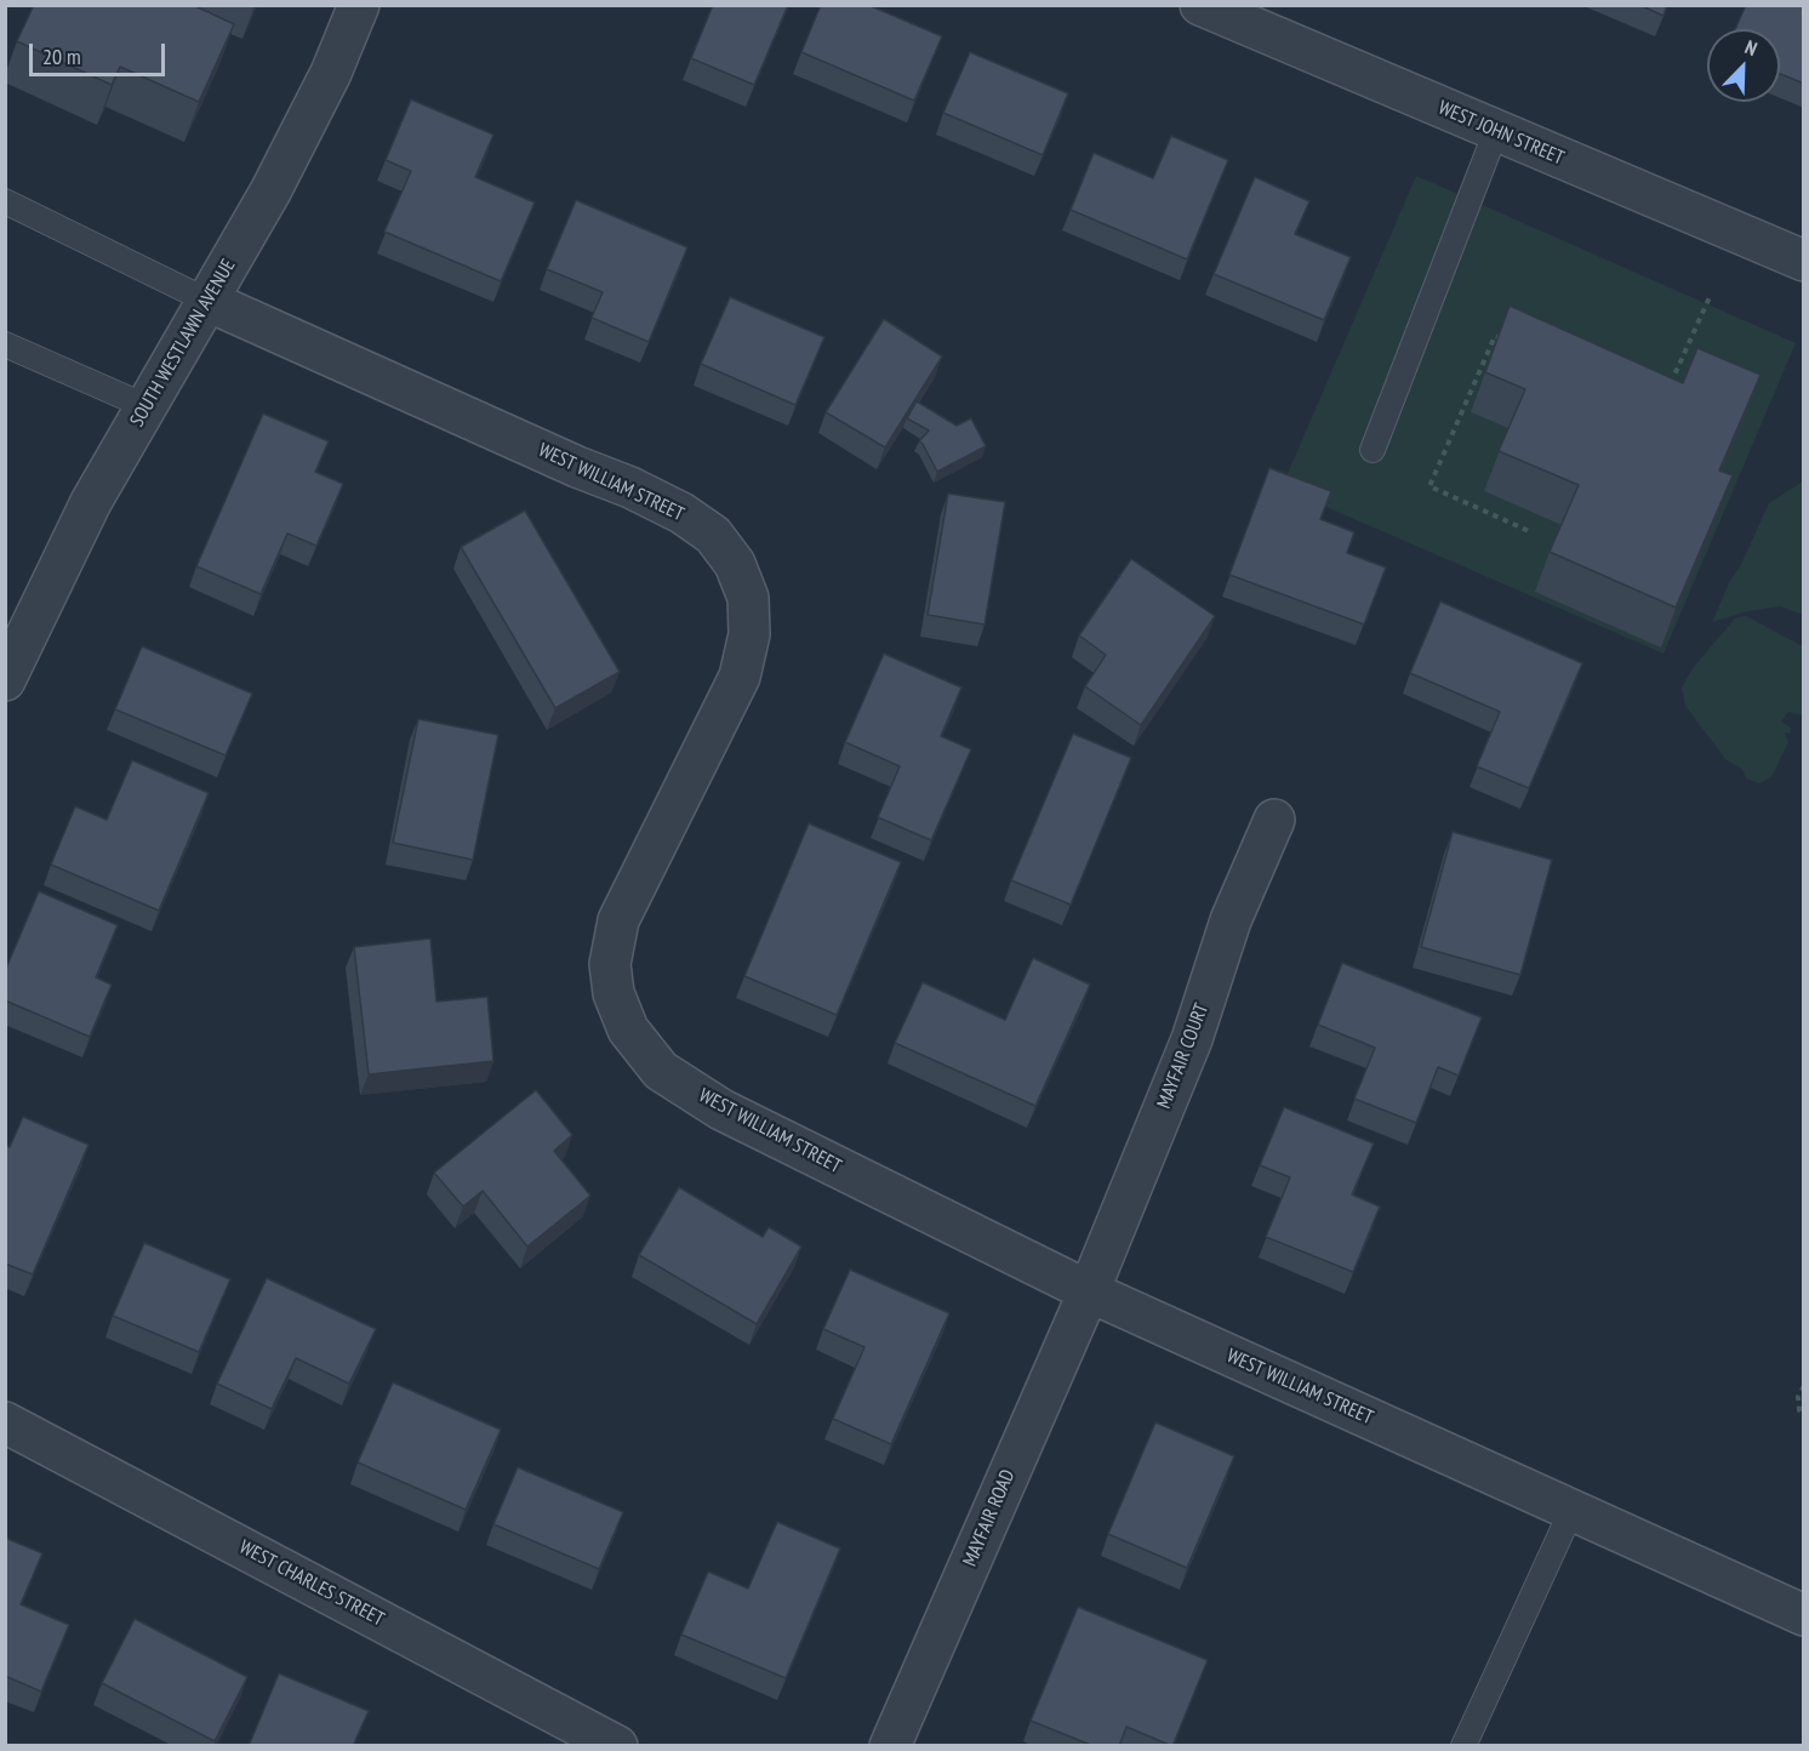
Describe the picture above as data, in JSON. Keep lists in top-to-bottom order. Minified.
{"streets":{"street":["WEST JOHN STREET","SOUTH WESTLAWN AVENUE","WEST WILLIAM STREET","MAYFAIR COURT","MAYFAIR ROAD","WEST CHARLES STREET"]},"crossings":[["SOUTH WESTLAWN AVENUE","WEST WILLIAM STREET"],["WEST WILLIAM STREET","MAYFAIR COURT"],["WEST WILLIAM STREET","MAYFAIR ROAD"],["MAYFAIR COURT","MAYFAIR ROAD"]],"scale_bar":"20 m","north":"top right"}
